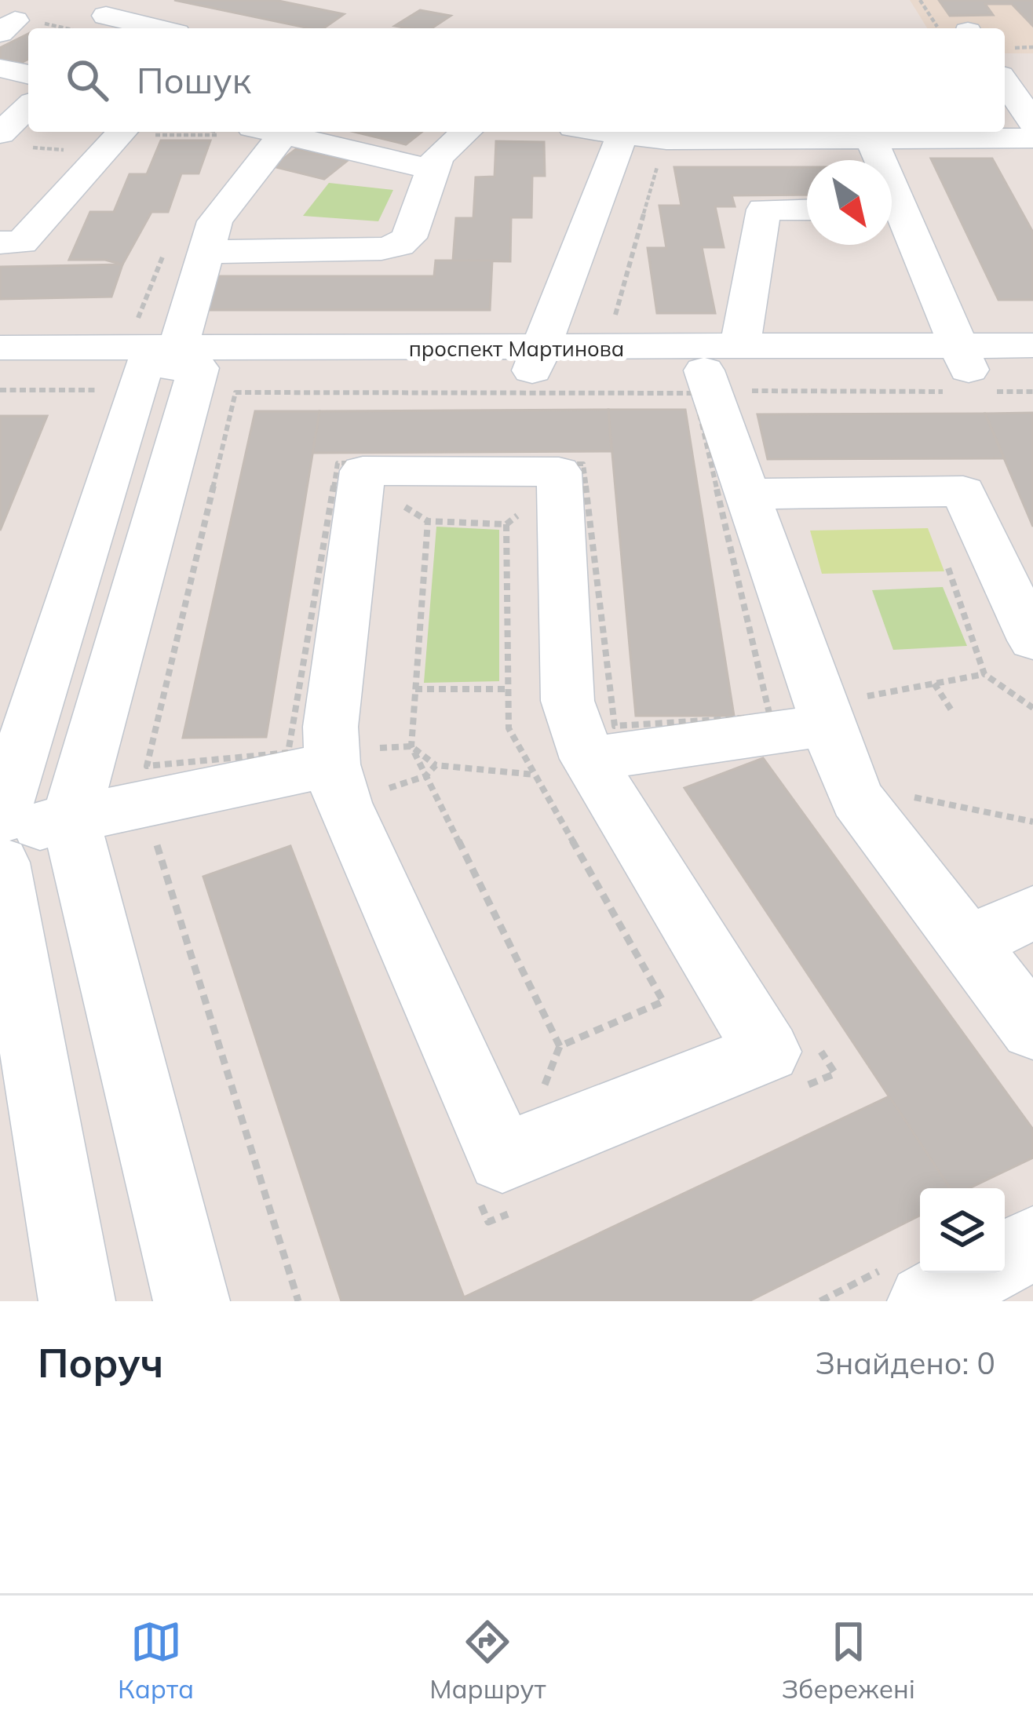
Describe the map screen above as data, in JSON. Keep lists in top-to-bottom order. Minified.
{"streets":{"street":["проспект Мартинова"]},"north":"bottom right","page":{"search":"Пошук","heading":["Поруч","Знайдено: 0"],"nav":["Карта","Маршрут","Збережені"]}}
